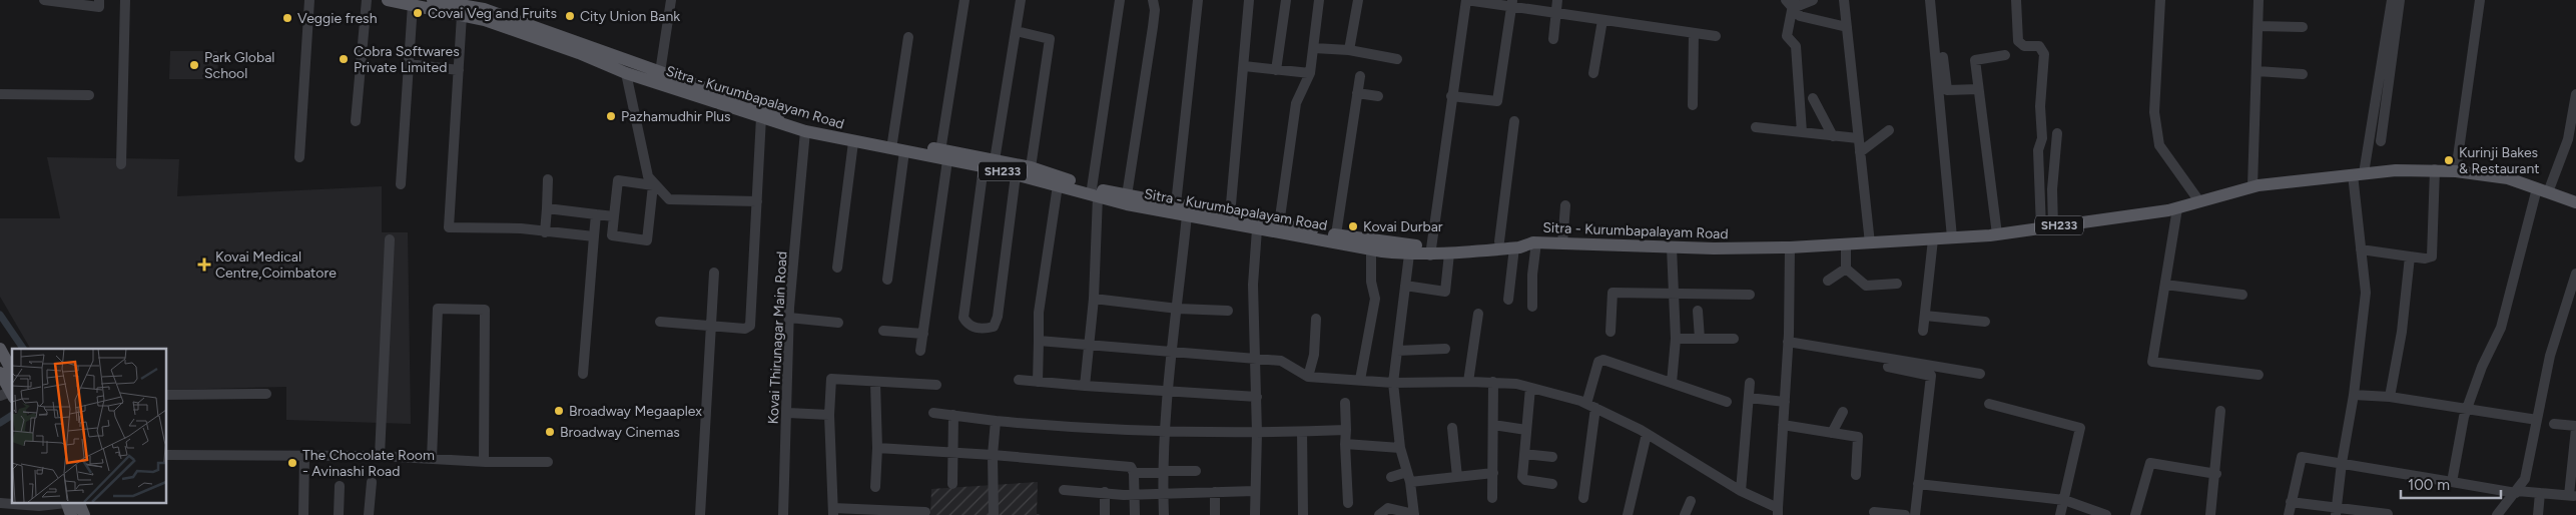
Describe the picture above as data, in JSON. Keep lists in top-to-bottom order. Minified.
{"streets":{"main road":["Sitra - Kurumbapalayam Road","SH233"],"street":["Kovai Thirunagar Main Road"]},"crossings":[["Sitra - Kurumbapalayam Road","Kovai Thirunagar Main Road"]],"places":{"other":["Covai Veg and Fruits","City Union Bank","Veggie fresh","Cobra Softwares Private Limited","Park Global School","Pazhamudhir Plus","Kurinji Bakes & Restaurant","Kovai Durbar","Broadway Megaaplex","Broadway Cinemas","The Chocolate Room - Avinashi Road"],"health":["Kovai Medical Centre,Coimbatore"]},"scale_bar":"100 m"}
